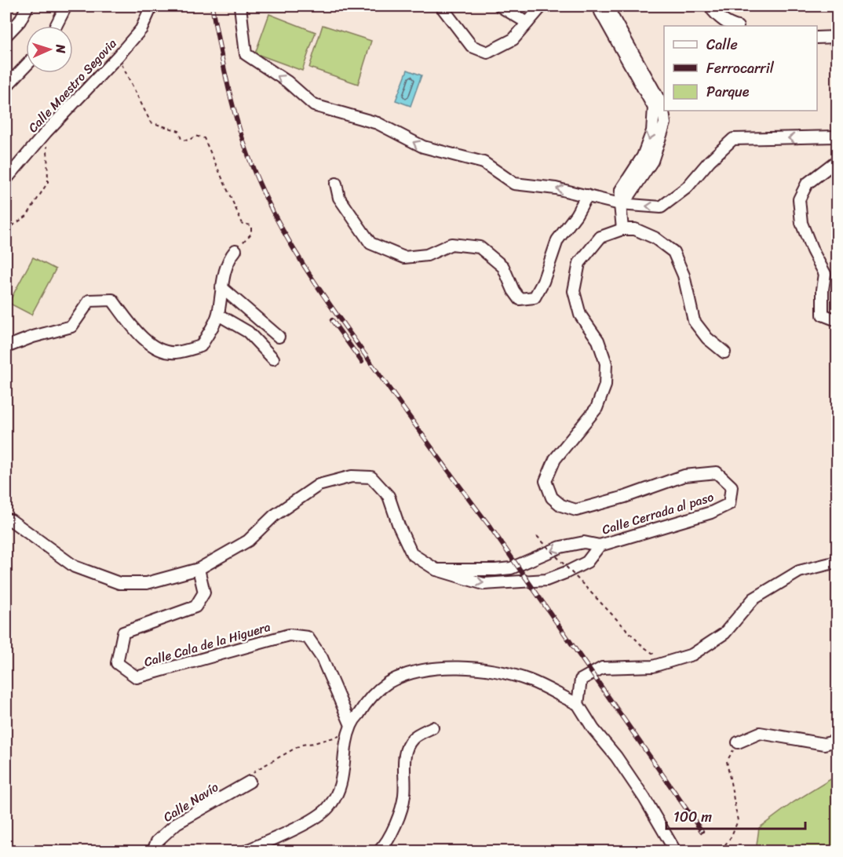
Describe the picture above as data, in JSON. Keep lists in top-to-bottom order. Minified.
{"streets":{"street":["Calle Maestro Segovia","Calle Cerrada al paso","Calle Cala de la Higuera","Calle Navío"]},"crossings":[["Calle Cerrada al paso","Calle Cala de la Higuera"]],"legend":["Calle","Ferrocarril","Parque"],"scale_bar":"100 m","north":"right"}
